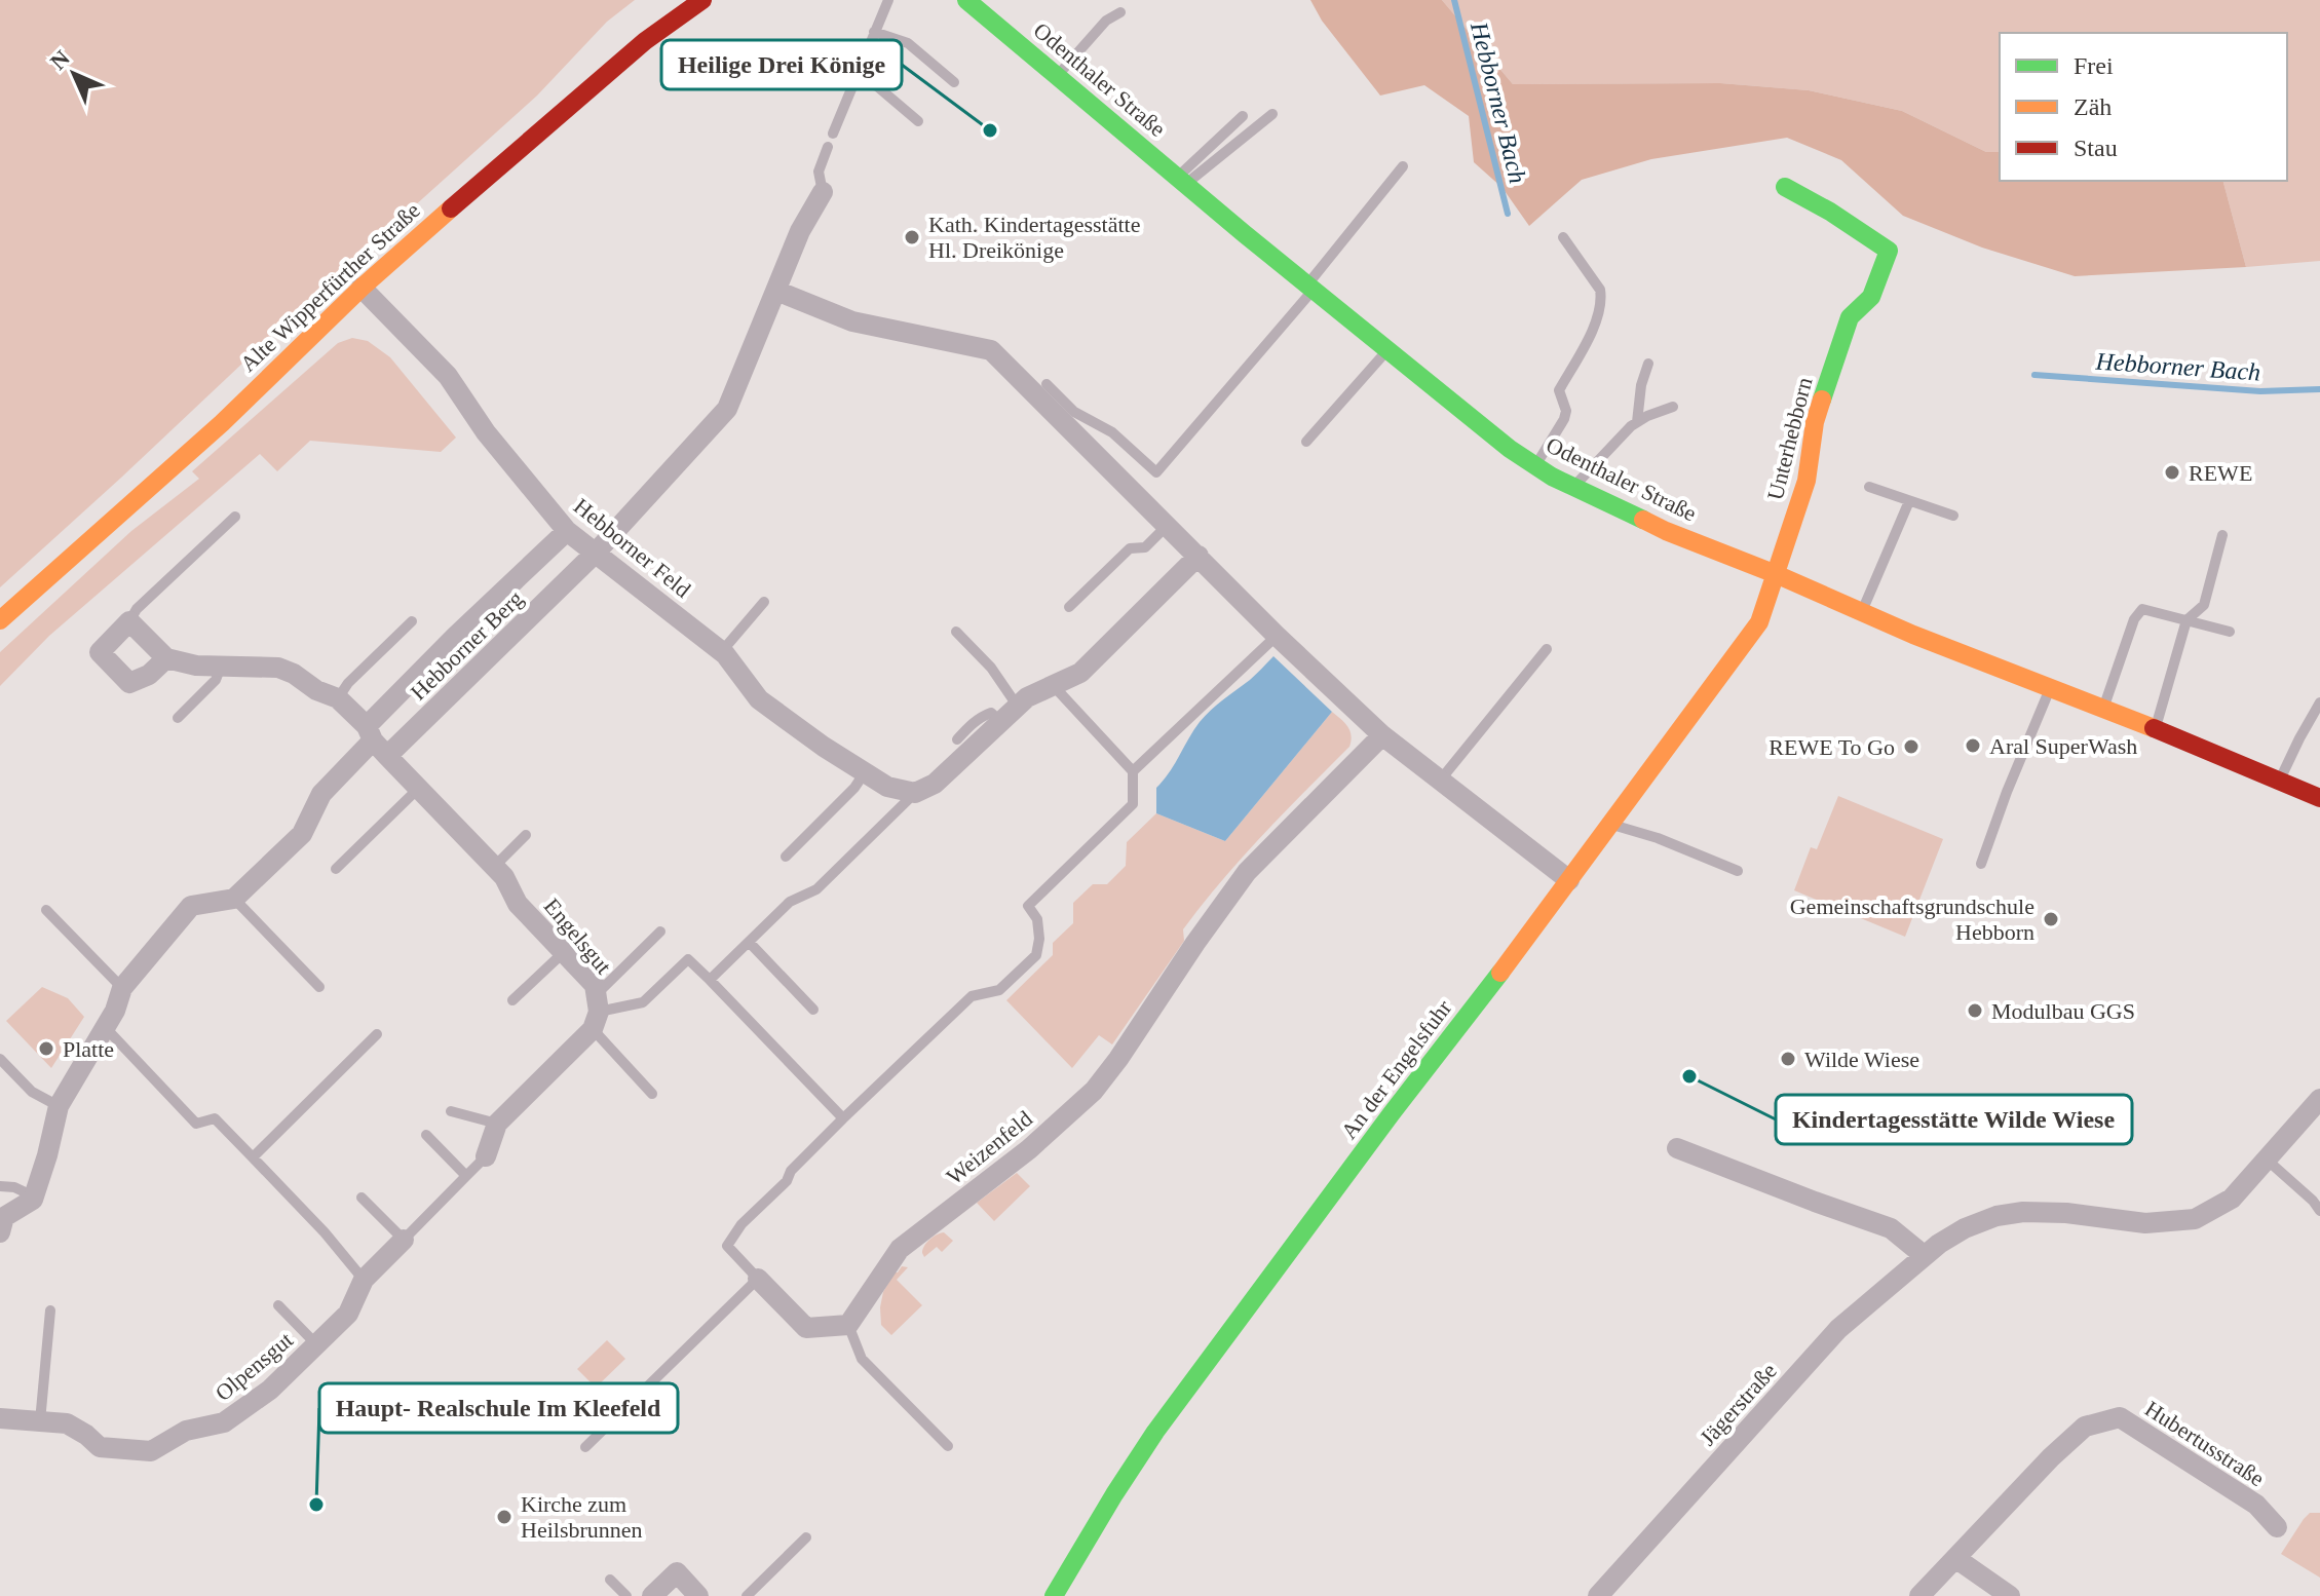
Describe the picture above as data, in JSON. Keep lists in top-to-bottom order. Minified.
{"streets":{"main road":["Odenthaler Straße","Alte Wipperfürther Straße","Unterhebborn","An der Engelsfuhr"],"street":["Hebborner Feld","Hebborner Berg","Engelsgut","Weizenfeld","Olpensgut","Jägerstraße","Hubertusstraße"]},"crossings":[["Odenthaler Straße","Unterhebborn"],["Odenthaler Straße","An der Engelsfuhr"],["Alte Wipperfürther Straße","Hebborner Feld"],["Unterhebborn","An der Engelsfuhr"],["Hebborner Feld","Hebborner Berg"],["Hebborner Berg","Engelsgut"]],"water":["Hebborner Bach"],"places":["Heilige Drei Könige","Kath. Kindertagesstätte Hl. Dreikönige","REWE","Aral SuperWash","REWE To Go","Gemeinschaftsgrundschule Hebborn","Modulbau GGS","Platte","Wilde Wiese","Kindertagesstätte Wilde Wiese","Haupt- Realschule Im Kleefeld","Kirche zum Heilsbrunnen"],"legend":["Frei","Zäh","Stau"],"north":"top left"}
